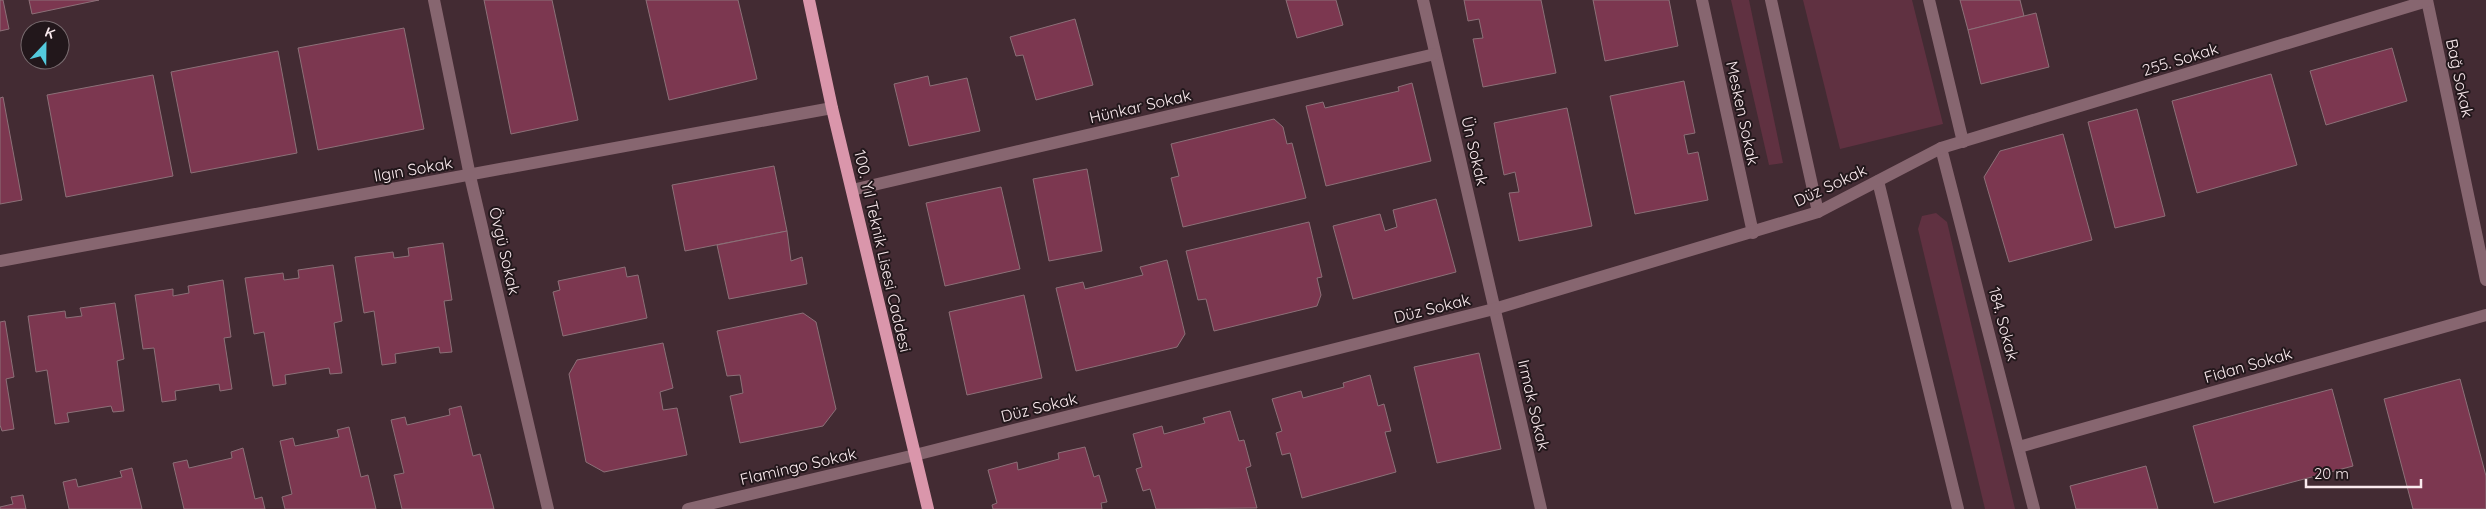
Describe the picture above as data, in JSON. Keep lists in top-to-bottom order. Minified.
{"streets":{"main road":["100. Yıl Teknik Lisesi Caddesi"],"street":["255. Sokak","Bağ Sokak","Hünkar Sokak","Mesken Sokak","Ün Sokak","Ilgın Sokak","Düz Sokak","Övgü Sokak","184. Sokak","Fidan Sokak","Irmak Sokak","Flamingo Sokak"]},"crossings":[["255. Sokak","Bağ Sokak"],["255. Sokak","Düz Sokak"],["255. Sokak","184. Sokak"],["Hünkar Sokak","Ün Sokak"],["Hünkar Sokak","100. Yıl Teknik Lisesi Caddesi"],["Mesken Sokak","Düz Sokak"],["Ün Sokak","Düz Sokak"],["Ün Sokak","Irmak Sokak"],["Ilgın Sokak","Övgü Sokak"],["Ilgın Sokak","100. Yıl Teknik Lisesi Caddesi"],["Düz Sokak","100. Yıl Teknik Lisesi Caddesi"],["Düz Sokak","184. Sokak"],["Düz Sokak","Irmak Sokak"],["Düz Sokak","Flamingo Sokak"],["100. Yıl Teknik Lisesi Caddesi","Flamingo Sokak"],["184. Sokak","Fidan Sokak"]],"scale_bar":"20 m","north":"top"}
